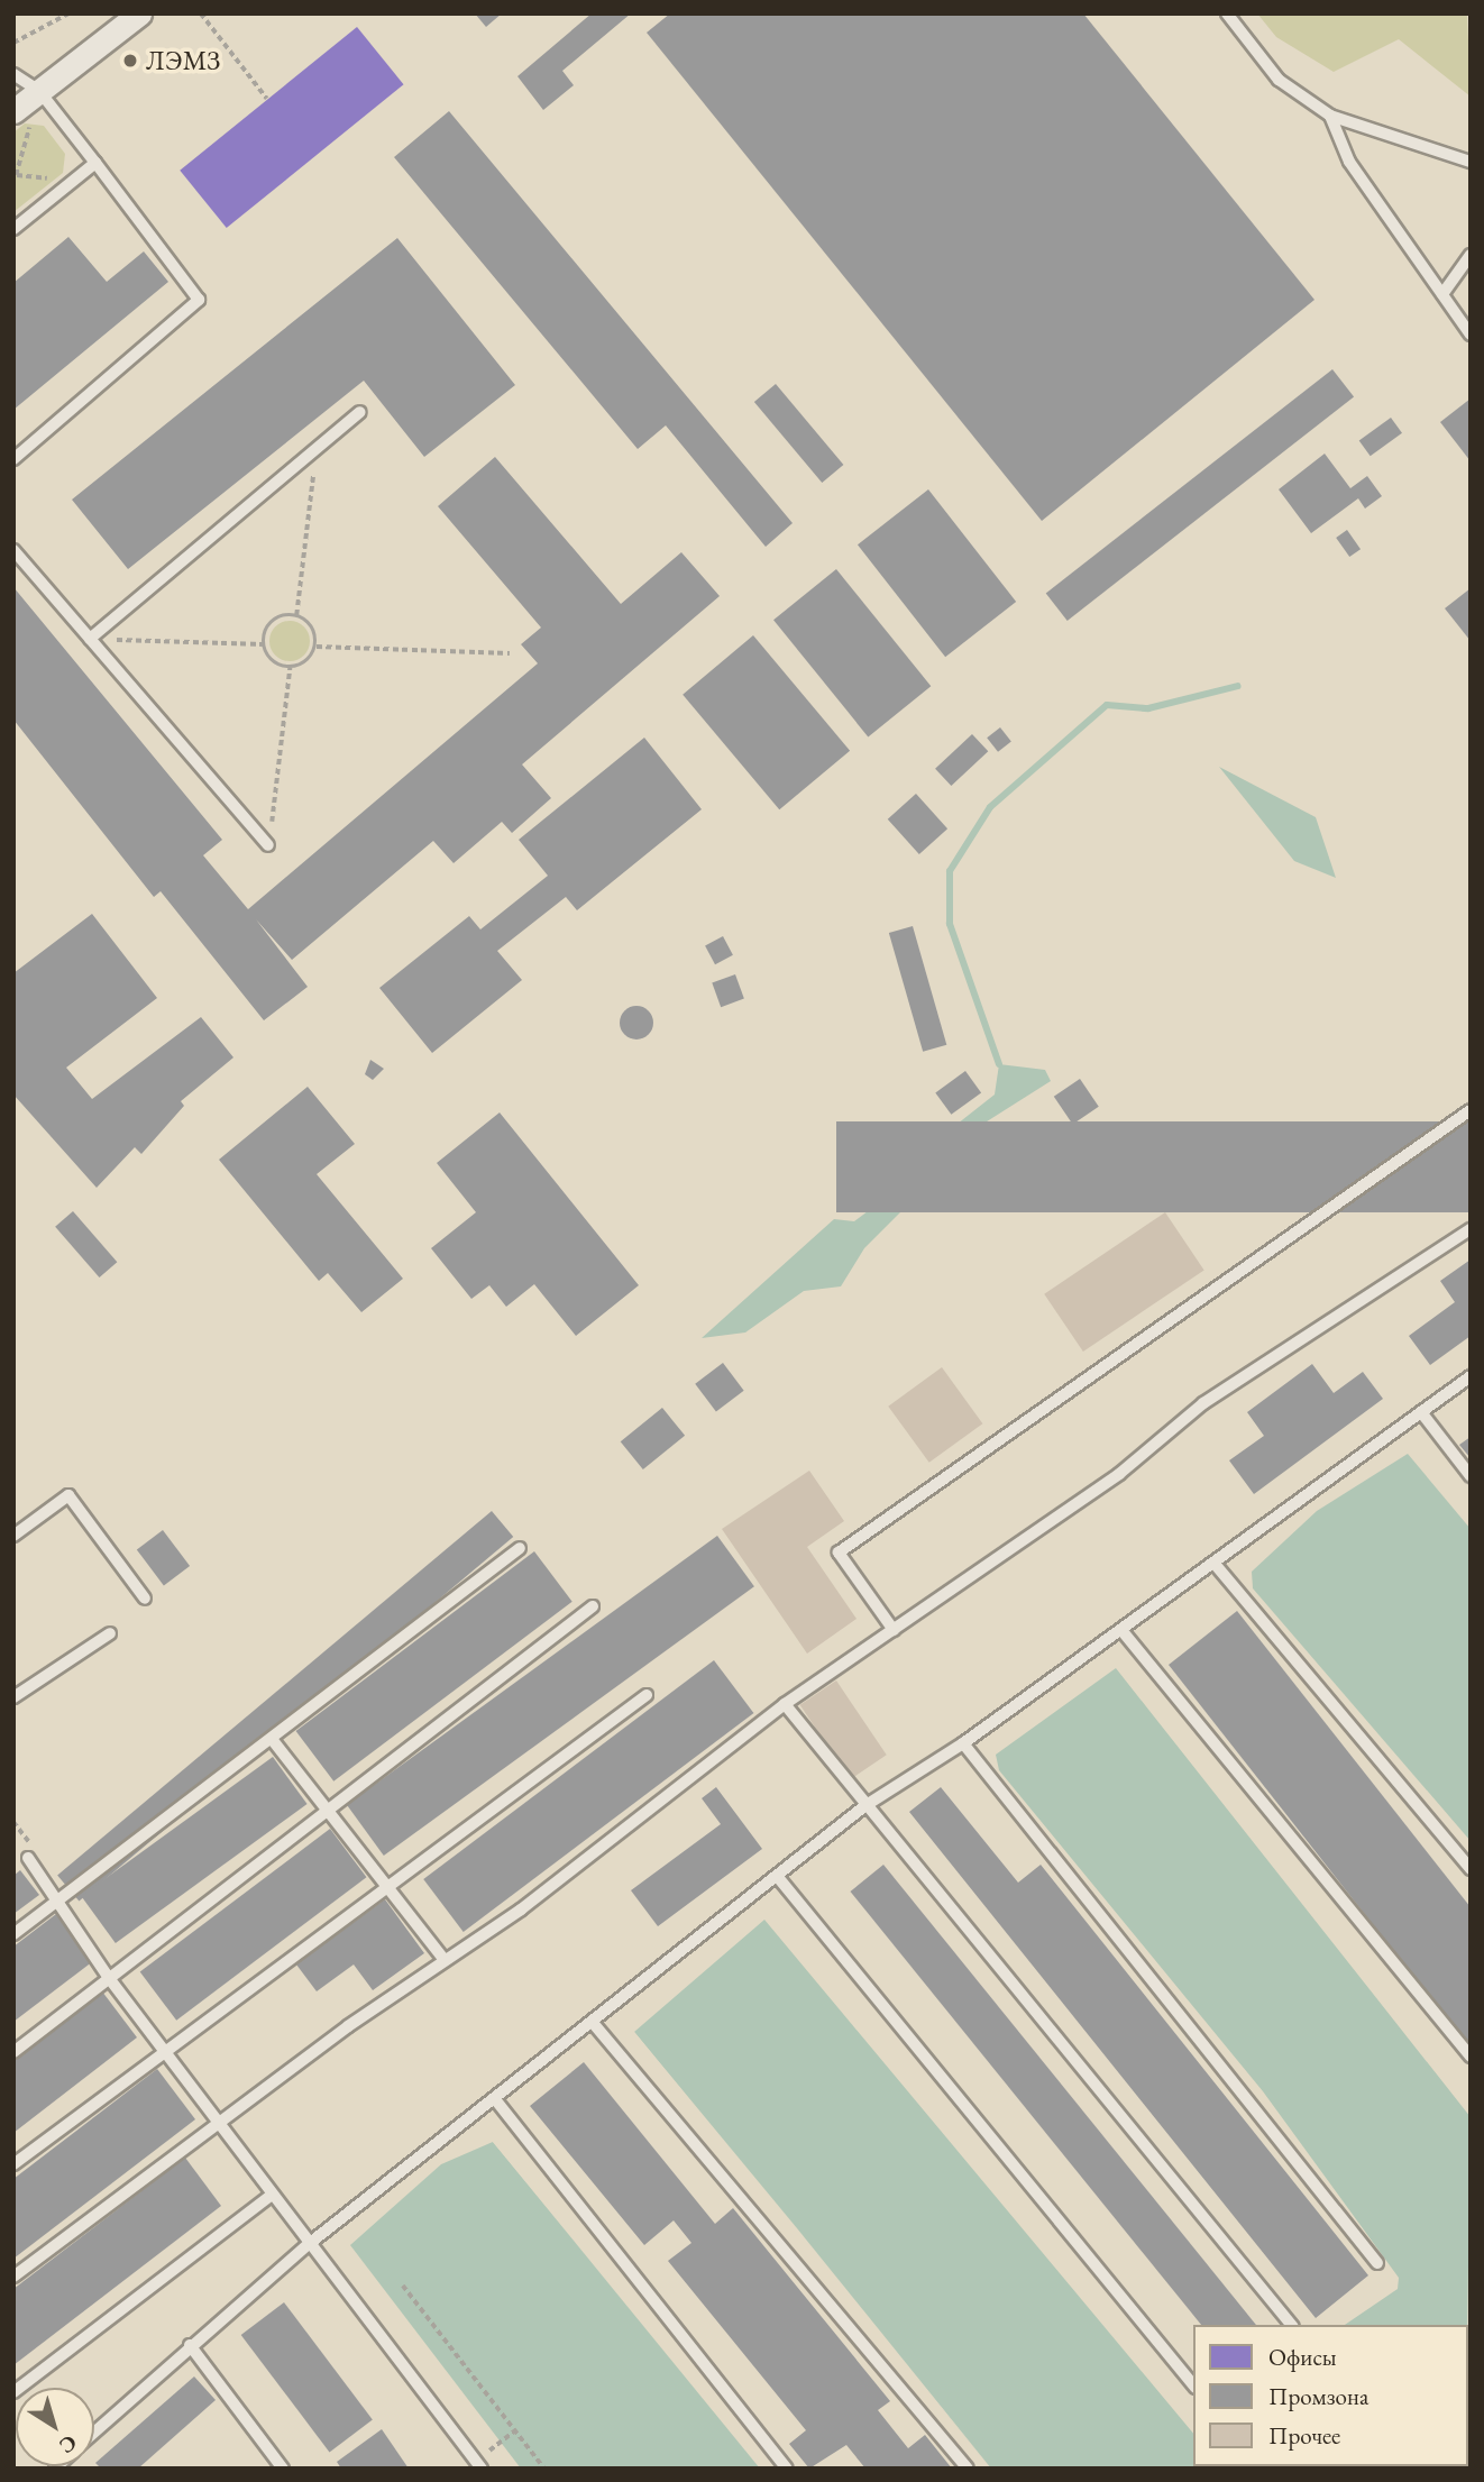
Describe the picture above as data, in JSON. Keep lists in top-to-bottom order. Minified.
{"places":["ЛЭМЗ"],"legend":["Офисы","Промзона","Прочее"],"north":"bottom right"}
